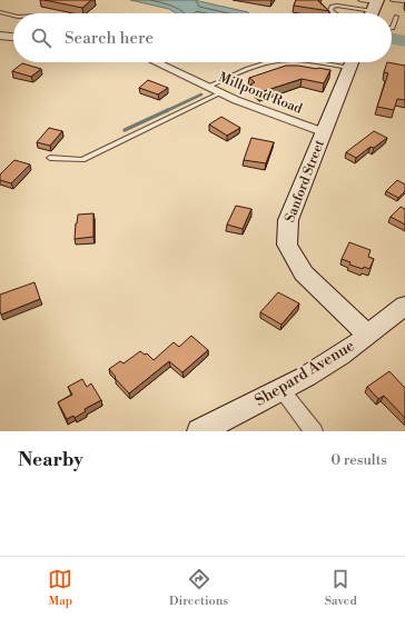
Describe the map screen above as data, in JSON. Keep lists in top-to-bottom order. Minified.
{"streets":{"street":["Millpond Road","Sanford Street","Shepard Avenue"]},"crossings":[["Millpond Road","Sanford Street"],["Sanford Street","Shepard Avenue"]],"page":{"search":"Search here","heading":["Nearby","0 results"],"nav":["Map","Directions","Saved"]}}
